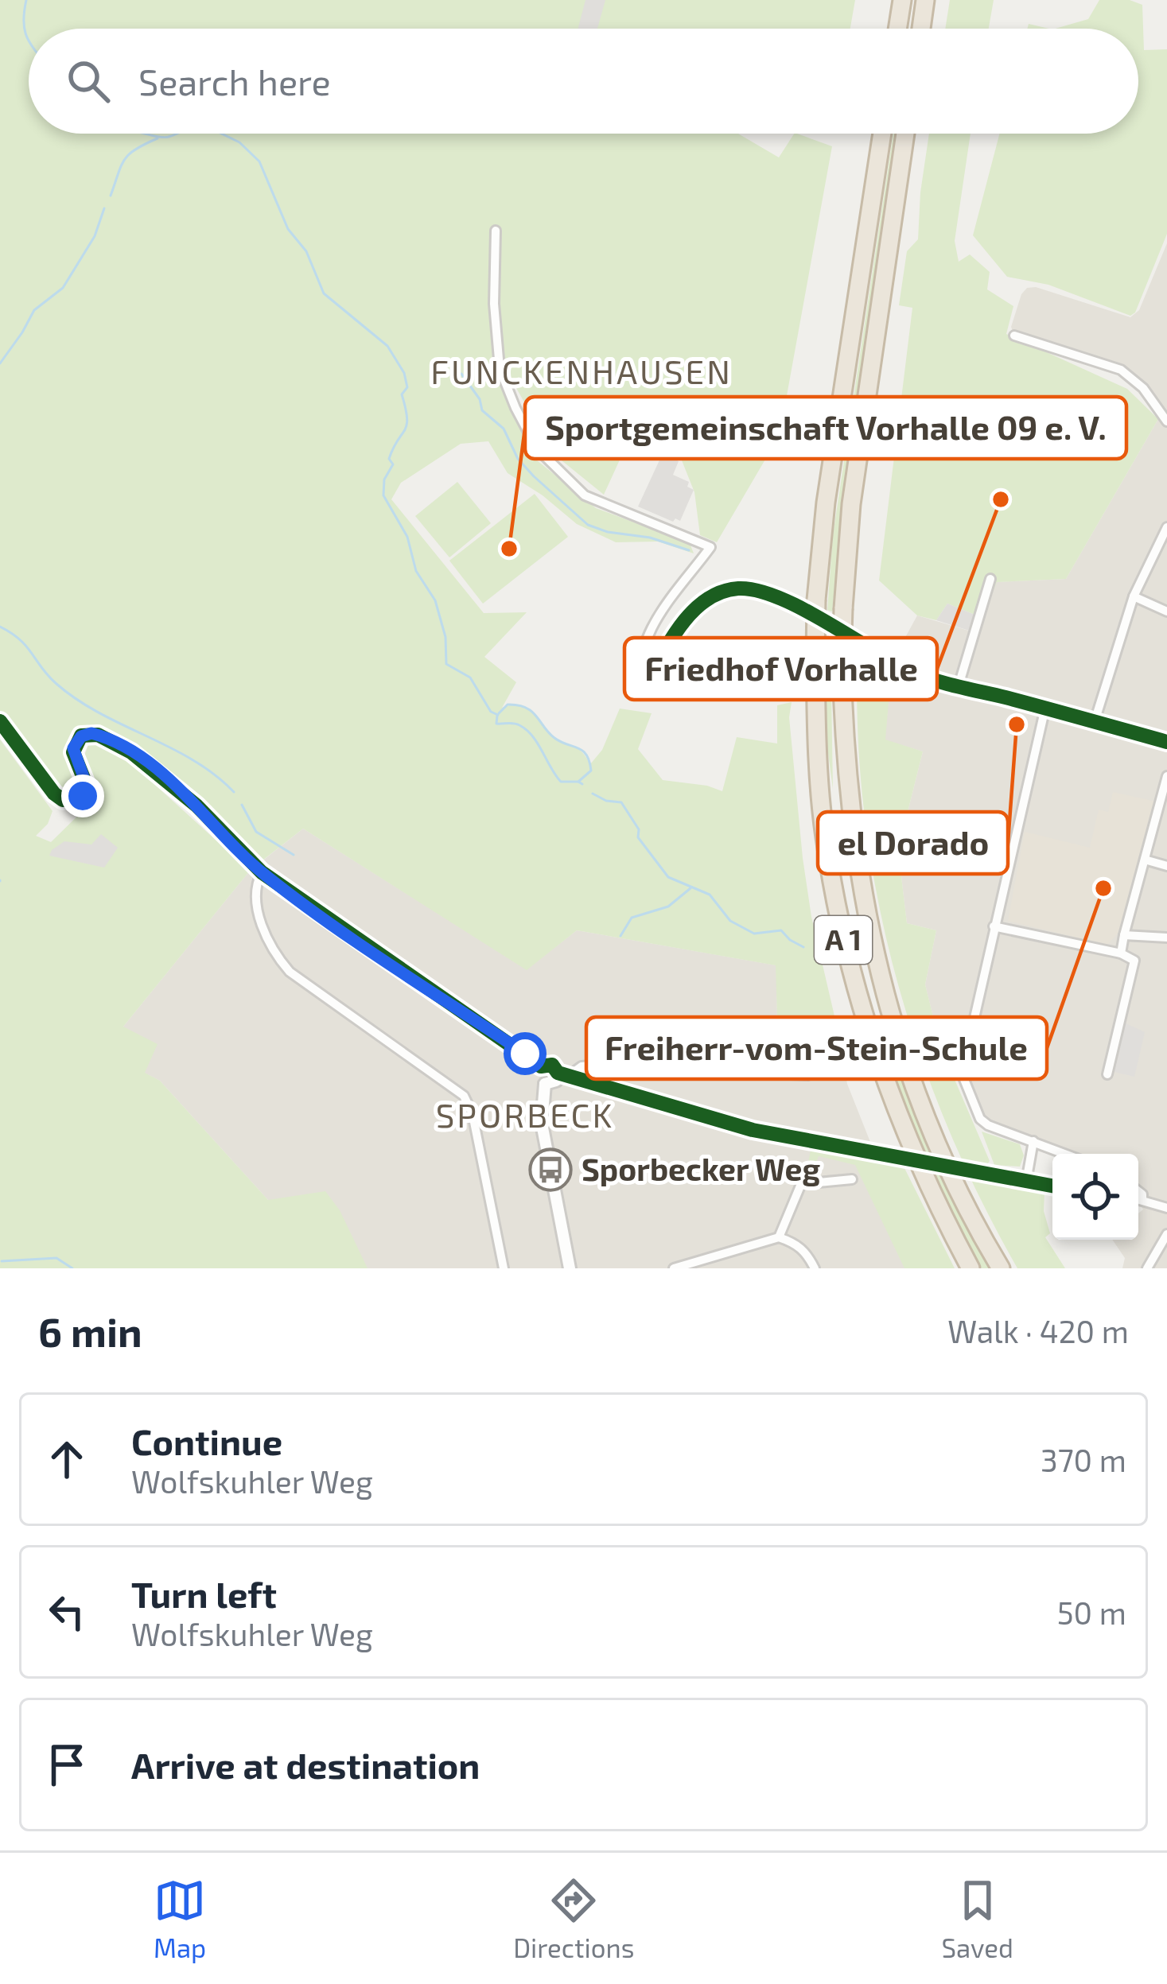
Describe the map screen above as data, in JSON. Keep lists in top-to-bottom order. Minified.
{"streets":{"highway":["A 1"]},"districts":["FUNCKENHAUSEN","SPORBECK"],"places":{"other":["Friedhof Vorhalle","Sportgemeinschaft Vorhalle 09 e. V.","el Dorado","Freiherr-vom-Stein-Schule"],"bus stop":["Sporbecker Weg"]},"page":{"search":"Search here","heading":["6 min","Walk · 420 m"],"list":[["Continue","Wolfskuhler Weg","370 m"],["Turn left","Wolfskuhler Weg","50 m"],"Arrive at destination"],"nav":["Map","Directions","Saved"]}}
